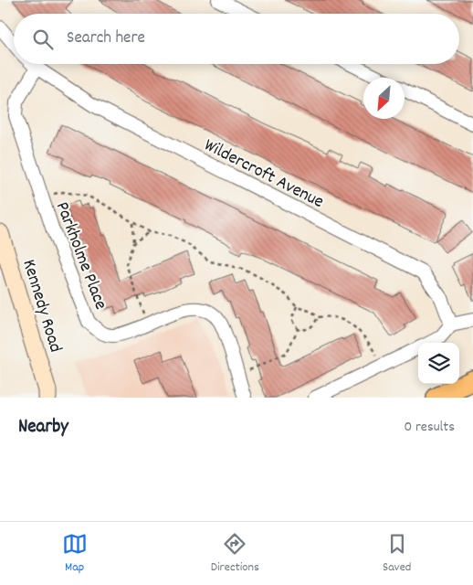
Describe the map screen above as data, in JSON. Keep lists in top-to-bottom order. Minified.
{"streets":{"main road":["Kennedy Road"],"street":["Wildercroft Avenue","Parkholme Place"]},"crossings":[["Wildercroft Avenue","Parkholme Place"]],"north":"bottom left","page":{"search":"Search here","heading":["Nearby","0 results"],"nav":["Map","Directions","Saved"]}}
